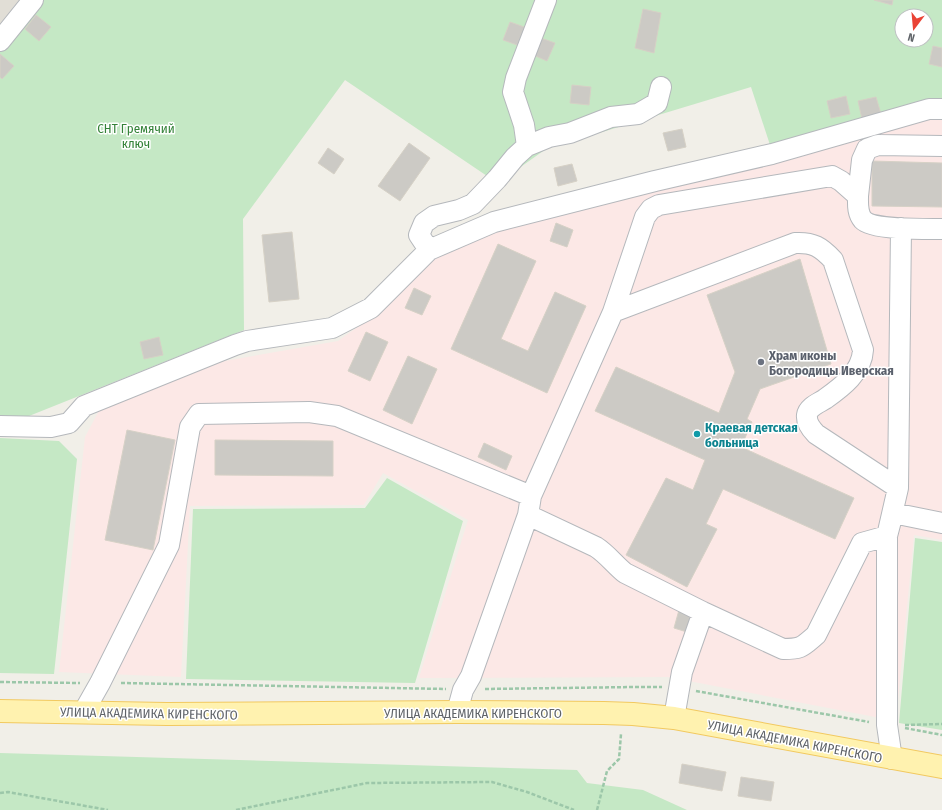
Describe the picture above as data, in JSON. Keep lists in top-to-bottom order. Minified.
{"streets":{"main road":["УЛИЦА АКАДЕМИКА КИРЕНСКОГО"]},"parks":["СНТ Гремячий ключ"],"places":["Храм иконы Богородицы Иверская","Краевая детская больница"],"north":"bottom"}
